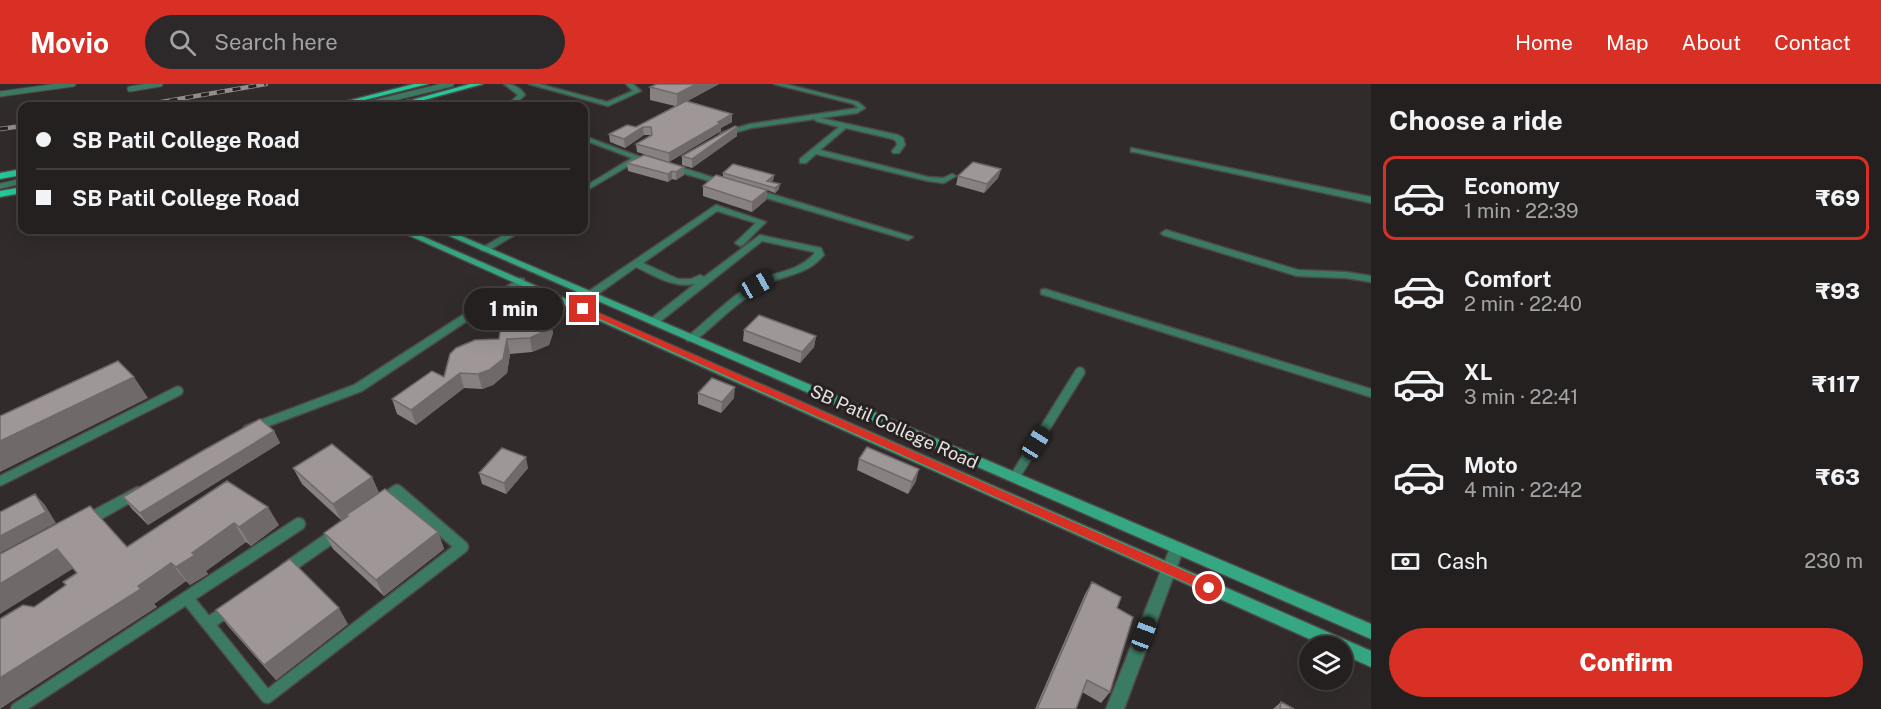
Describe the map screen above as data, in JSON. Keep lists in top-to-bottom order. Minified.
{"streets":{"street":["SB Patil College Road"]},"page":{"header":"Movio","search":"Search here","nav":["Home","Map","About","Contact"],"heading":"Choose a ride","banner":["SB Patil College Road","SB Patil College Road"],"list":[{"name":"Economy","note":"1 min · 22:39","value":"₹69"},{"name":"Comfort","note":"2 min · 22:40","value":"₹93"},{"name":"XL","note":"3 min · 22:41","value":"₹117"},{"name":"Moto","note":"4 min · 22:42","value":"₹63"}],"bubble":"1 min","pay":["Cash","230 m"],"buttons":"Confirm"}}
